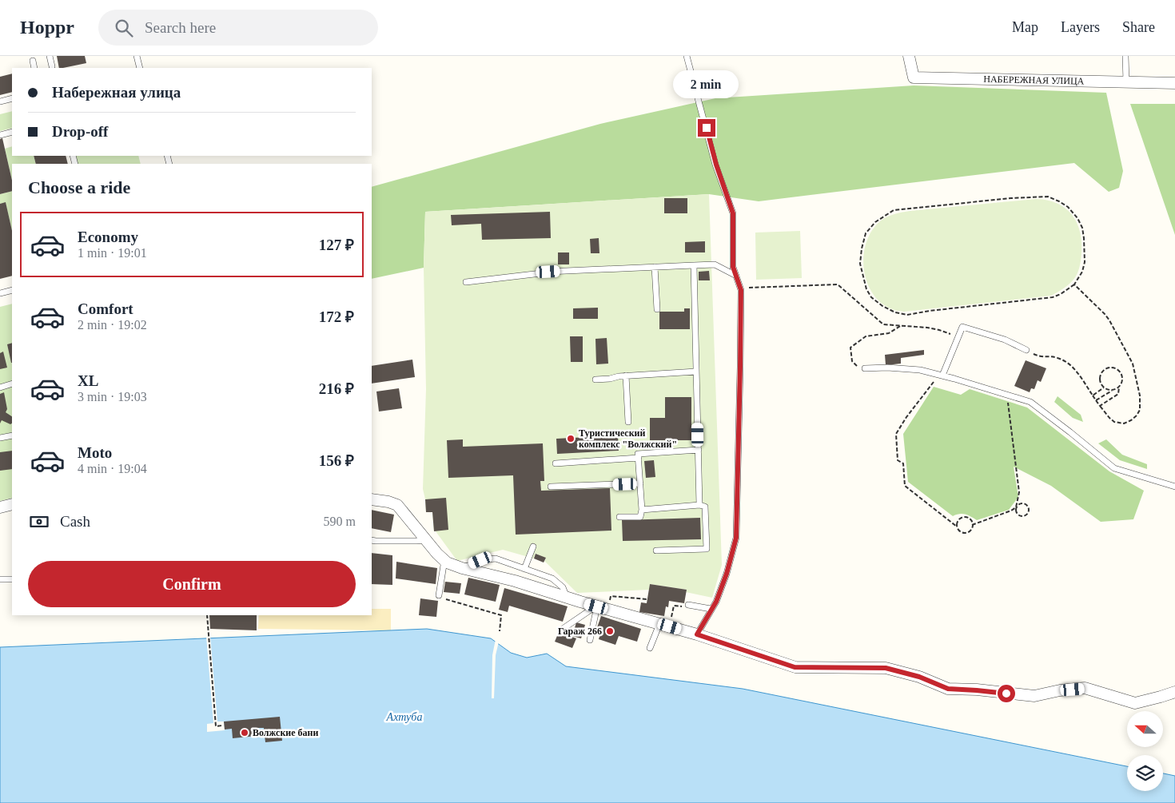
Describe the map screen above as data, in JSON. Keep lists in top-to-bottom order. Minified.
{"streets":{"street":["НАБЕРЕЖНАЯ УЛИЦА"]},"water":["Ахтуба"],"places":["Туристический комплекс \"Волжский\"","Гараж 266","Волжские бани"],"north":"left","page":{"header":"Hoppr","search":"Search here","nav":["Map","Layers","Share"],"banner":["Набережная улица","Drop-off"],"bubble":"2 min","heading":"Choose a ride","list":[{"name":"Economy","note":"1 min · 19:01","value":"127 ₽"},{"name":"Comfort","note":"2 min · 19:02","value":"172 ₽"},{"name":"XL","note":"3 min · 19:03","value":"216 ₽"},{"name":"Moto","note":"4 min · 19:04","value":"156 ₽"}],"pay":["Cash","590 m"],"buttons":"Confirm"}}
